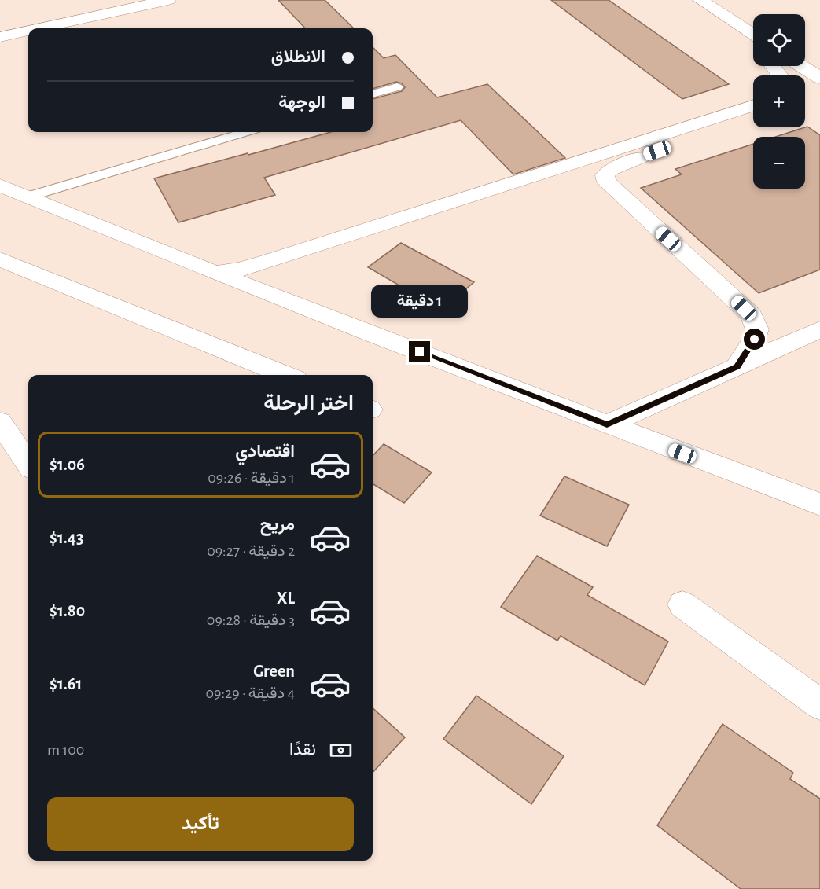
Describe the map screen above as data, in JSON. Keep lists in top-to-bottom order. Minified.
{"page":{"map_buttons":["+","−"],"banner":["الانطلاق","الوجهة"],"bubble":"1 دقيقة","heading":"اختر الرحلة","list":[{"name":"اقتصادي","note":"1 دقيقة · 09:26","value":"$1.06"},{"name":"مريح","note":"2 دقيقة · 09:27","value":"$1.43"},{"name":"XL","note":"3 دقيقة · 09:28","value":"$1.80"},{"name":"Green","note":"4 دقيقة · 09:29","value":"$1.61"}],"pay":["نقدًا","100 m"],"buttons":"تأكيد"}}
